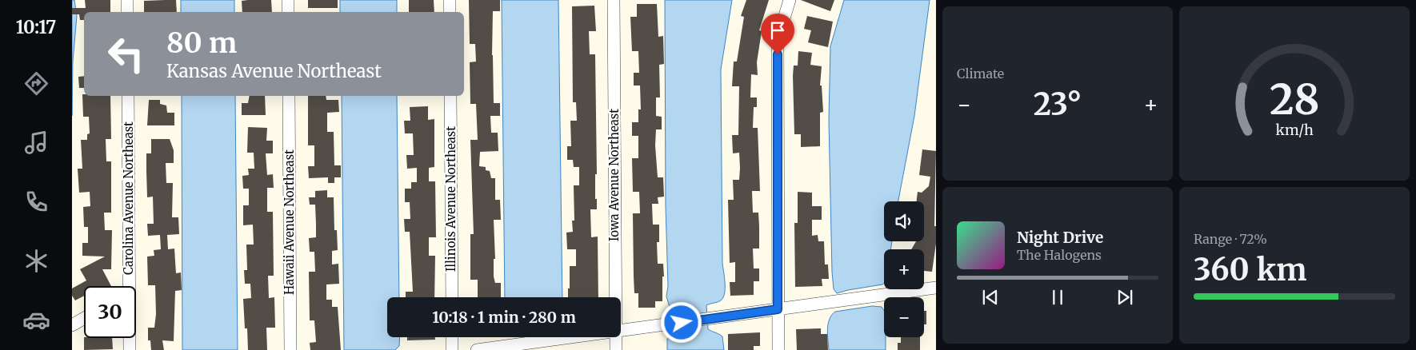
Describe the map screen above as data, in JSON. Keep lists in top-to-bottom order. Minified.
{"streets":{"street":["Iowa Avenue Northeast","Carolina Avenue Northeast","Illinois Avenue Northeast","Hawaii Avenue Northeast"]},"page":{"tabs":"10:17","tile":["Climate",["Range · 72%","360 km"]],"turn":["80 m","Kansas Avenue Northeast"],"heat":["−","23°","+"],"map_buttons":["+","−"],"song":["Night Drive","The Halogens"],"limit":"30","trip":"10:18 · 1 min · 280 m","gauge":["28","km/h"]}}
